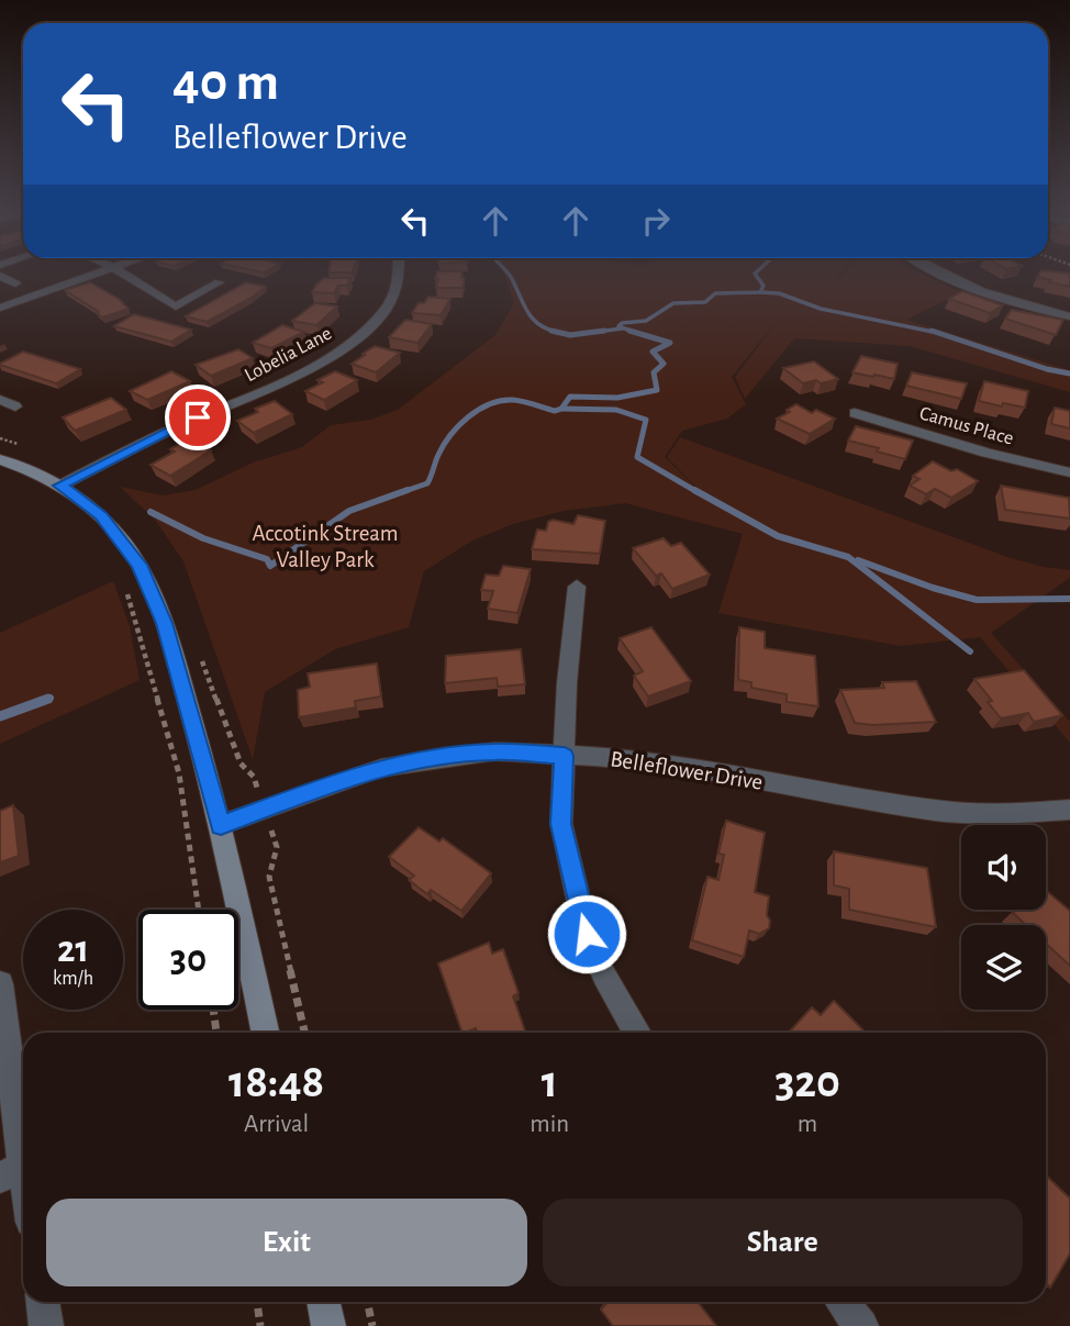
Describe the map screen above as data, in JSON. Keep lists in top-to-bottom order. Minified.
{"streets":{"street":["Lobelia Lane","Camus Place","Belleflower Drive"]},"parks":["Accotink Stream Valley Park"],"page":{"turn":["40 m","Belleflower Drive"],"speed":"21 km/h","limit":"30","eta":["18:48","Arrival","1","min","320","m"],"buttons":["Exit","Share"]}}
